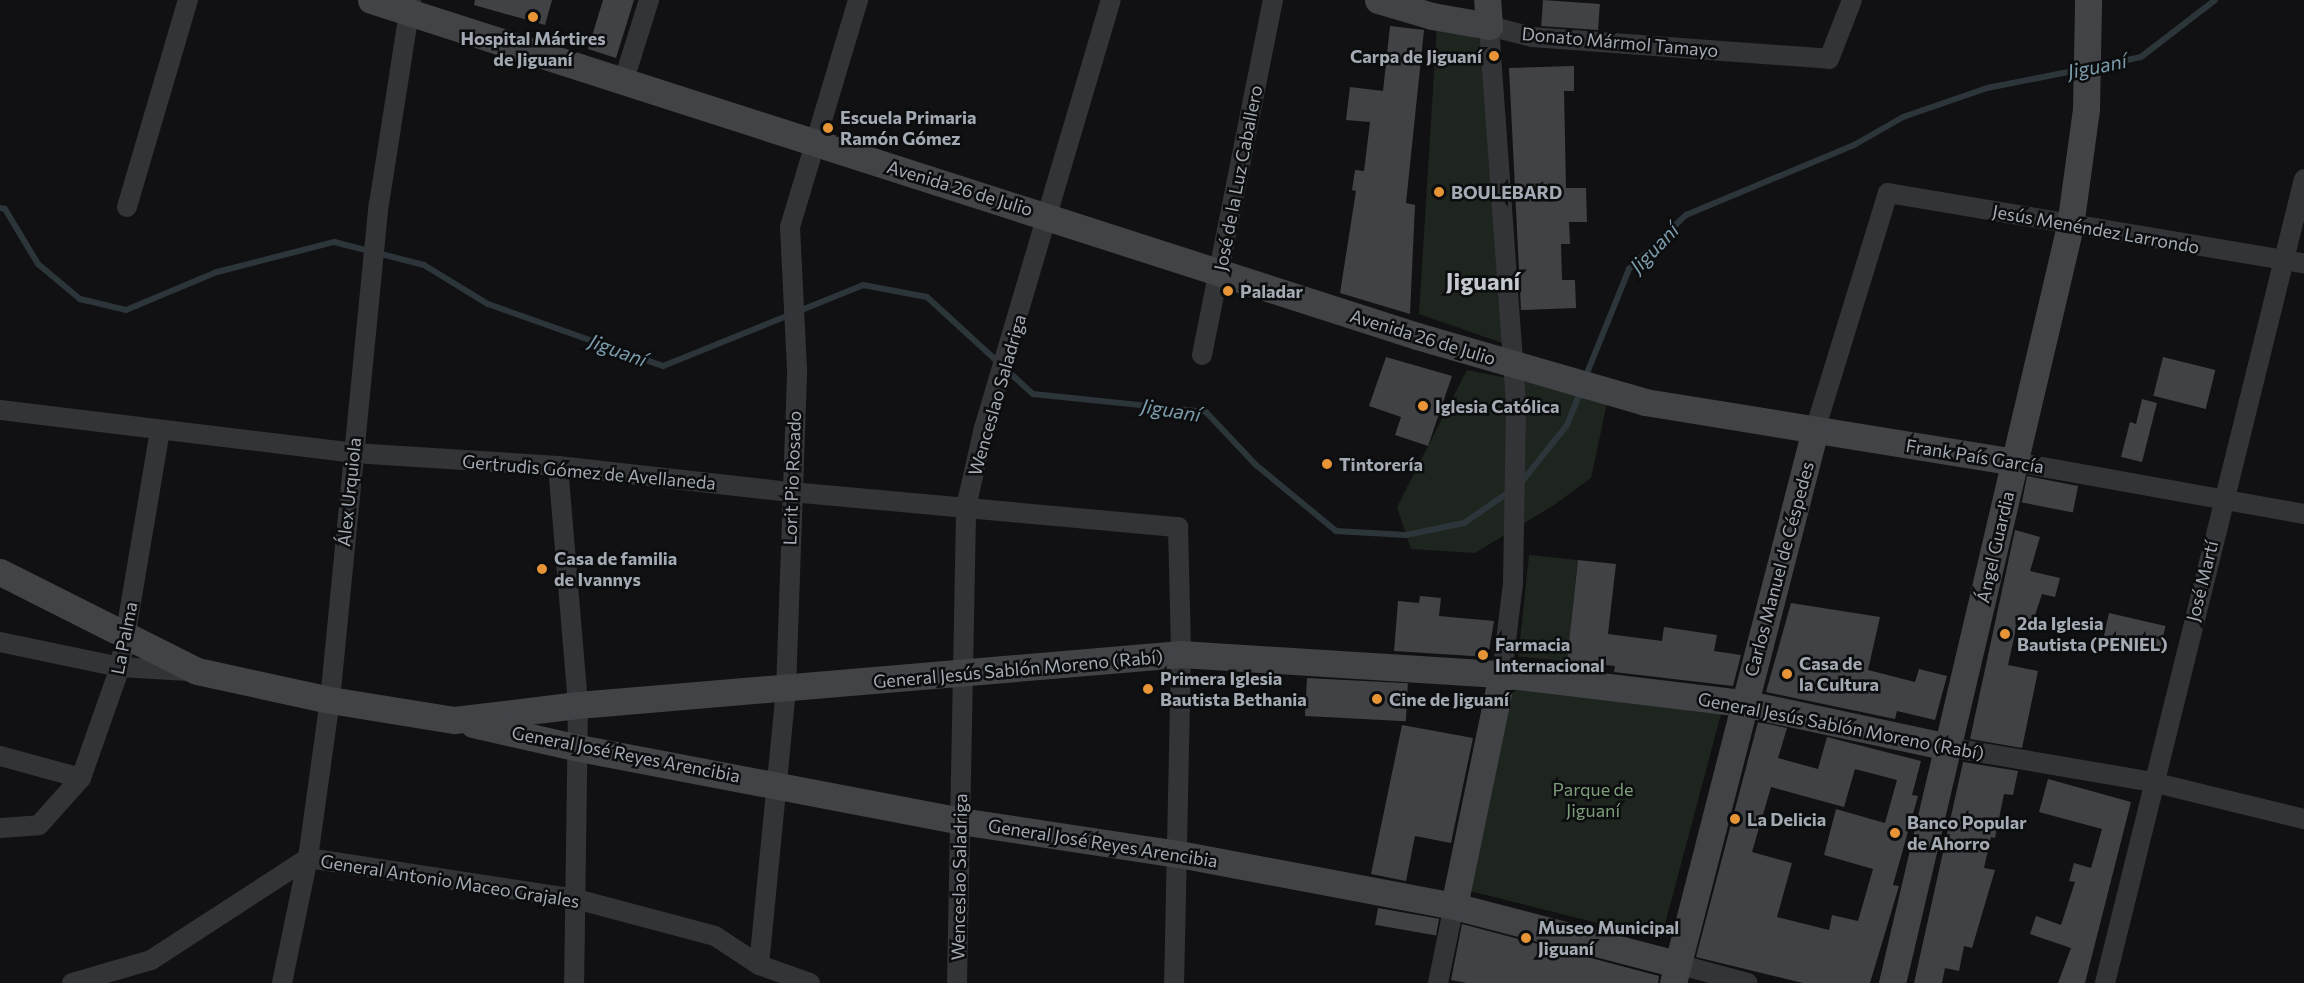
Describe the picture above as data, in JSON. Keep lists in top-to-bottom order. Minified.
{"streets":{"street":["Donato Mármol Tamayo","José de la Luz Caballero","Avenida 26 de Julio","Jesús Menéndez Larrondo","Wenceslao Saladriga","Frank País García","Gertrudis Gómez de Avellaneda","Lorit Pio Rosado","Álex Urquiola","Ángel Guardia","Carlos Manuel de Céspedes","José Martí","La Palma","General Jesús Sablón Moreno (Rabí)","General José Reyes Arencibia","General Antonio Maceo Grajales"]},"crossings":[["José de la Luz Caballero","Avenida 26 de Julio"],["Avenida 26 de Julio","Wenceslao Saladriga"],["Avenida 26 de Julio","Frank País García"],["Avenida 26 de Julio","Lorit Pio Rosado"],["Avenida 26 de Julio","Álex Urquiola"],["Jesús Menéndez Larrondo","Ángel Guardia"],["Jesús Menéndez Larrondo","Carlos Manuel de Céspedes"],["Jesús Menéndez Larrondo","José Martí"],["Wenceslao Saladriga","Gertrudis Gómez de Avellaneda"],["Wenceslao Saladriga","General Jesús Sablón Moreno (Rabí)"],["Wenceslao Saladriga","General José Reyes Arencibia"],["Frank País García","Ángel Guardia"],["Frank País García","Carlos Manuel de Céspedes"],["Frank País García","José Martí"],["Gertrudis Gómez de Avellaneda","Lorit Pio Rosado"],["Gertrudis Gómez de Avellaneda","Álex Urquiola"],["Gertrudis Gómez de Avellaneda","La Palma"],["Gertrudis Gómez de Avellaneda","General Jesús Sablón Moreno (Rabí)"],["Lorit Pio Rosado","General Jesús Sablón Moreno (Rabí)"],["Lorit Pio Rosado","General José Reyes Arencibia"],["Lorit Pio Rosado","General Antonio Maceo Grajales"],["Álex Urquiola","General Jesús Sablón Moreno (Rabí)"],["Álex Urquiola","General Antonio Maceo Grajales"],["Ángel Guardia","General Jesús Sablón Moreno (Rabí)"],["Carlos Manuel de Céspedes","General Jesús Sablón Moreno (Rabí)"],["Carlos Manuel de Céspedes","General José Reyes Arencibia"],["José Martí","General Jesús Sablón Moreno (Rabí)"],["La Palma","General Jesús Sablón Moreno (Rabí)"],["General Jesús Sablón Moreno (Rabí)","General José Reyes Arencibia"]],"districts":["Jiguaní"],"water":["Jiguaní"],"parks":["Parque de Jiguaní"],"places":["Hospital Mártires de Jiguaní","Carpa de Jiguaní","Escuela Primaria Ramón Gómez","BOULEBARD","Paladar","Iglesia Católica","Tintorería","Casa de familia de Ivannys","2da Iglesia Bautista (PENIEL)","Farmacia Internacional","Casa de la Cultura","Primera Iglesia Bautista Bethania","Cine de Jiguaní","La Delicia","Banco Popular de Ahorro","Museo Municipal Jiguaní"]}
